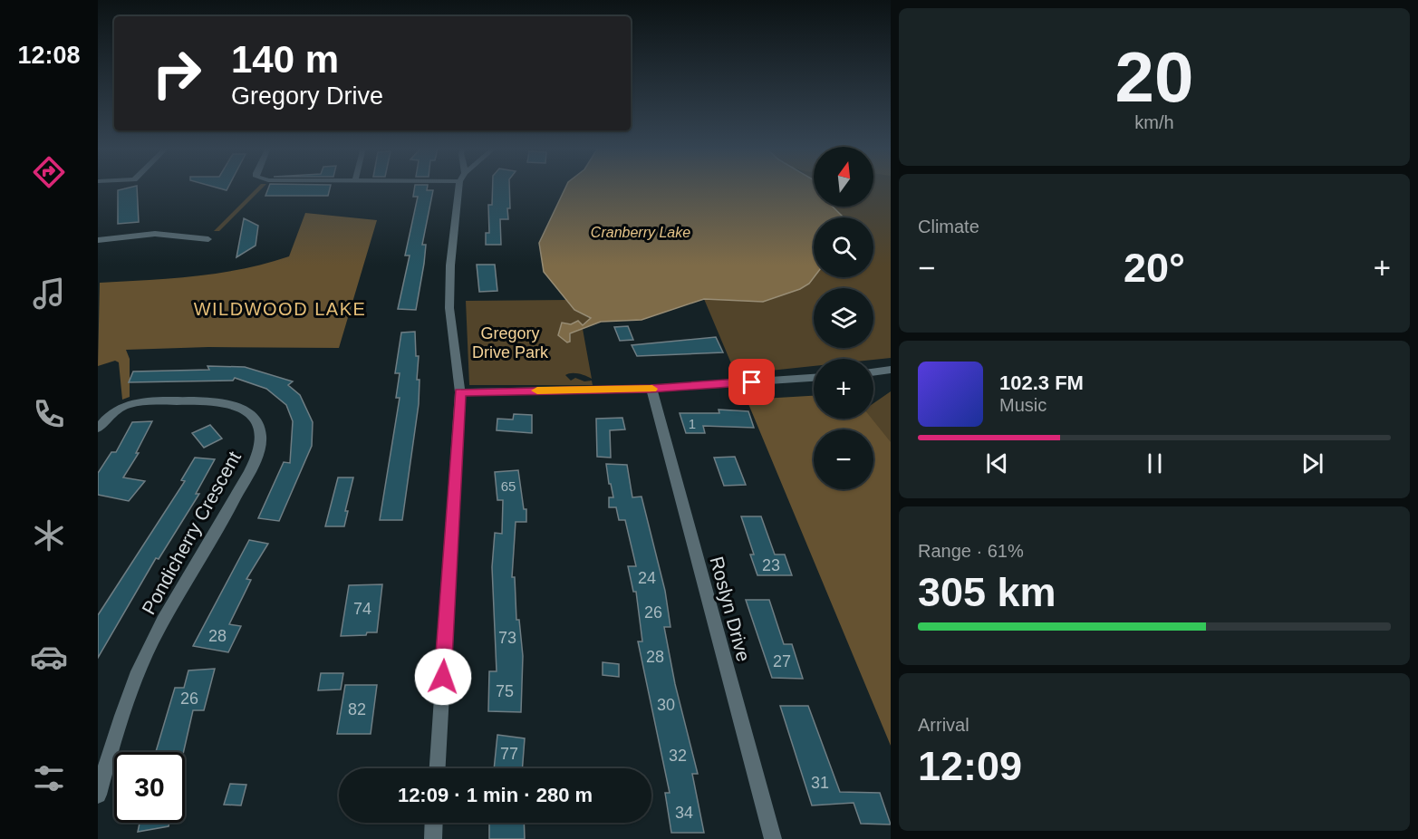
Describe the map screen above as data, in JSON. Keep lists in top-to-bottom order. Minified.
{"streets":{"street":["Pondicherry Crescent","Roslyn Drive"]},"districts":["WILDWOOD LAKE"],"water":["Cranberry Lake"],"parks":["Gregory Drive Park"],"house_numbers":["1","65","23","24","74","26","28","73","28","27","75","26","30","82","77","32","31","34"],"north":"top","page":{"tabs":"12:08","tile":[["20","km/h"],"Climate",["Range · 61%","305 km"],["Arrival","12:09"]],"turn":["140 m","Gregory Drive"],"map_buttons":["+","−"],"heat":["−","20°","+"],"song":["102.3 FM","Music"],"limit":"30","trip":"12:09 · 1 min · 280 m"}}
